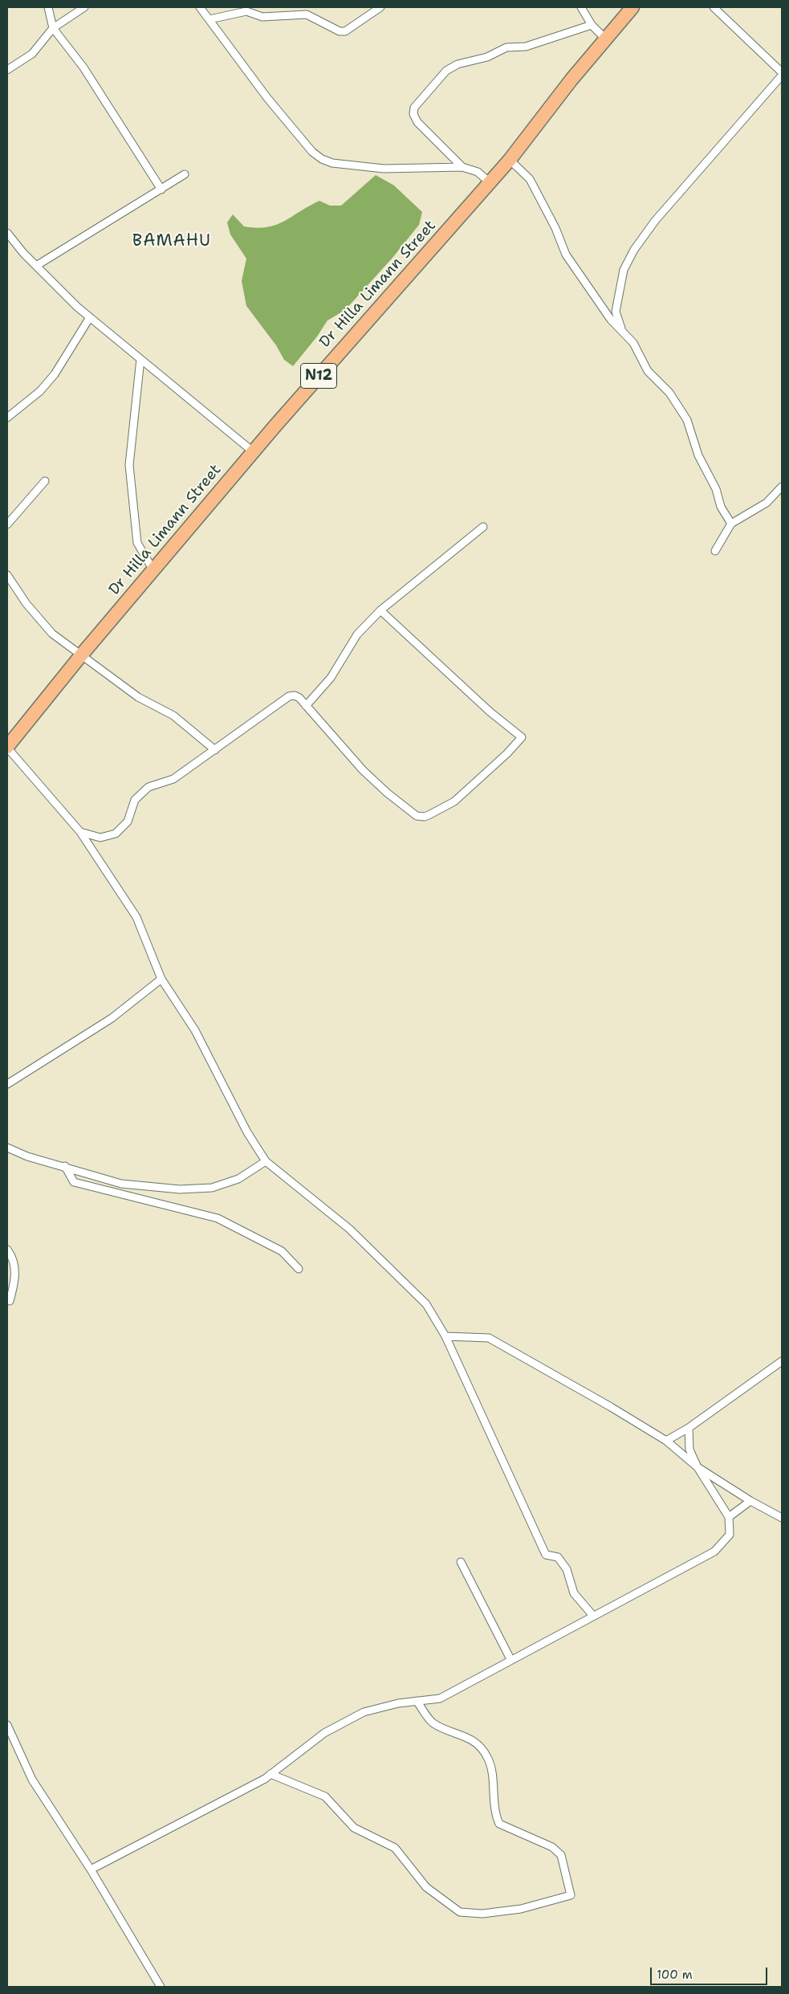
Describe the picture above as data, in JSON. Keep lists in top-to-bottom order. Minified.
{"streets":{"highway":["Dr Hilla Limann Street","N12"]},"districts":["BAMAHU"],"scale_bar":"100 m"}
